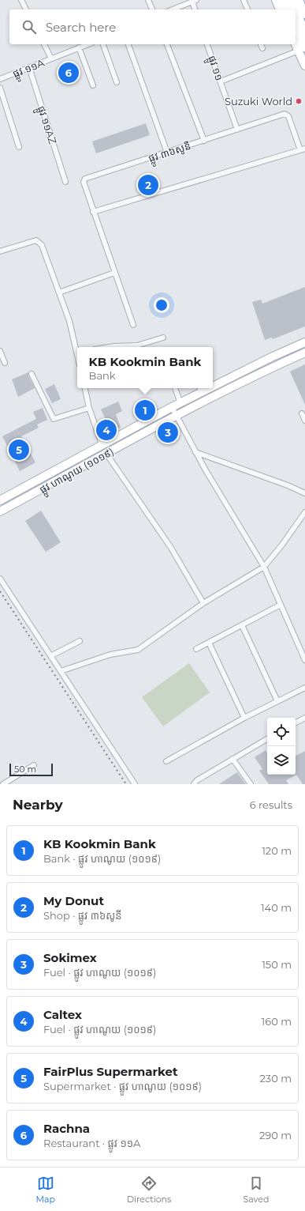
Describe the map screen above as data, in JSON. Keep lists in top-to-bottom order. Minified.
{"streets":{"main road":["ផ្លូវ ហាណូយ (១០១៩)"],"street":["ផ្លូវ ១១A","ផ្លូវ ១១","ផ្លូវ ១១AZ","ផ្លូវ ៣៦សូនី"]},"crossings":[["ផ្លូវ ១១A","ផ្លូវ ១១AZ"],["ផ្លូវ ១១","ផ្លូវ ៣៦សូនី"]],"places":["Suzuki World"],"scale_bar":"50 m","page":{"search":"Search here","pins":["6","2","1","4","3","5"],"popup":["KB Kookmin Bank","Bank"],"scale":"50 m","heading":["Nearby","6 results"],"list":[{"mark":"1","name":"KB Kookmin Bank","note":"Bank · ផ្លូវ ហាណូយ (១០១៩)","value":"120 m"},{"mark":"2","name":"My Donut","note":"Shop · ផ្លូវ ៣៦សូនី","value":"140 m"},{"mark":"3","name":"Sokimex","note":"Fuel · ផ្លូវ ហាណូយ (១០១៩)","value":"150 m"},{"mark":"4","name":"Caltex","note":"Fuel · ផ្លូវ ហាណូយ (១០១៩)","value":"160 m"},{"mark":"5","name":"FairPlus Supermarket","note":"Supermarket · ផ្លូវ ហាណូយ (១០១៩)","value":"230 m"},{"mark":"6","name":"Rachna","note":"Restaurant · ផ្លូវ ១១A","value":"290 m"}],"nav":["Map","Directions","Saved"]}}
